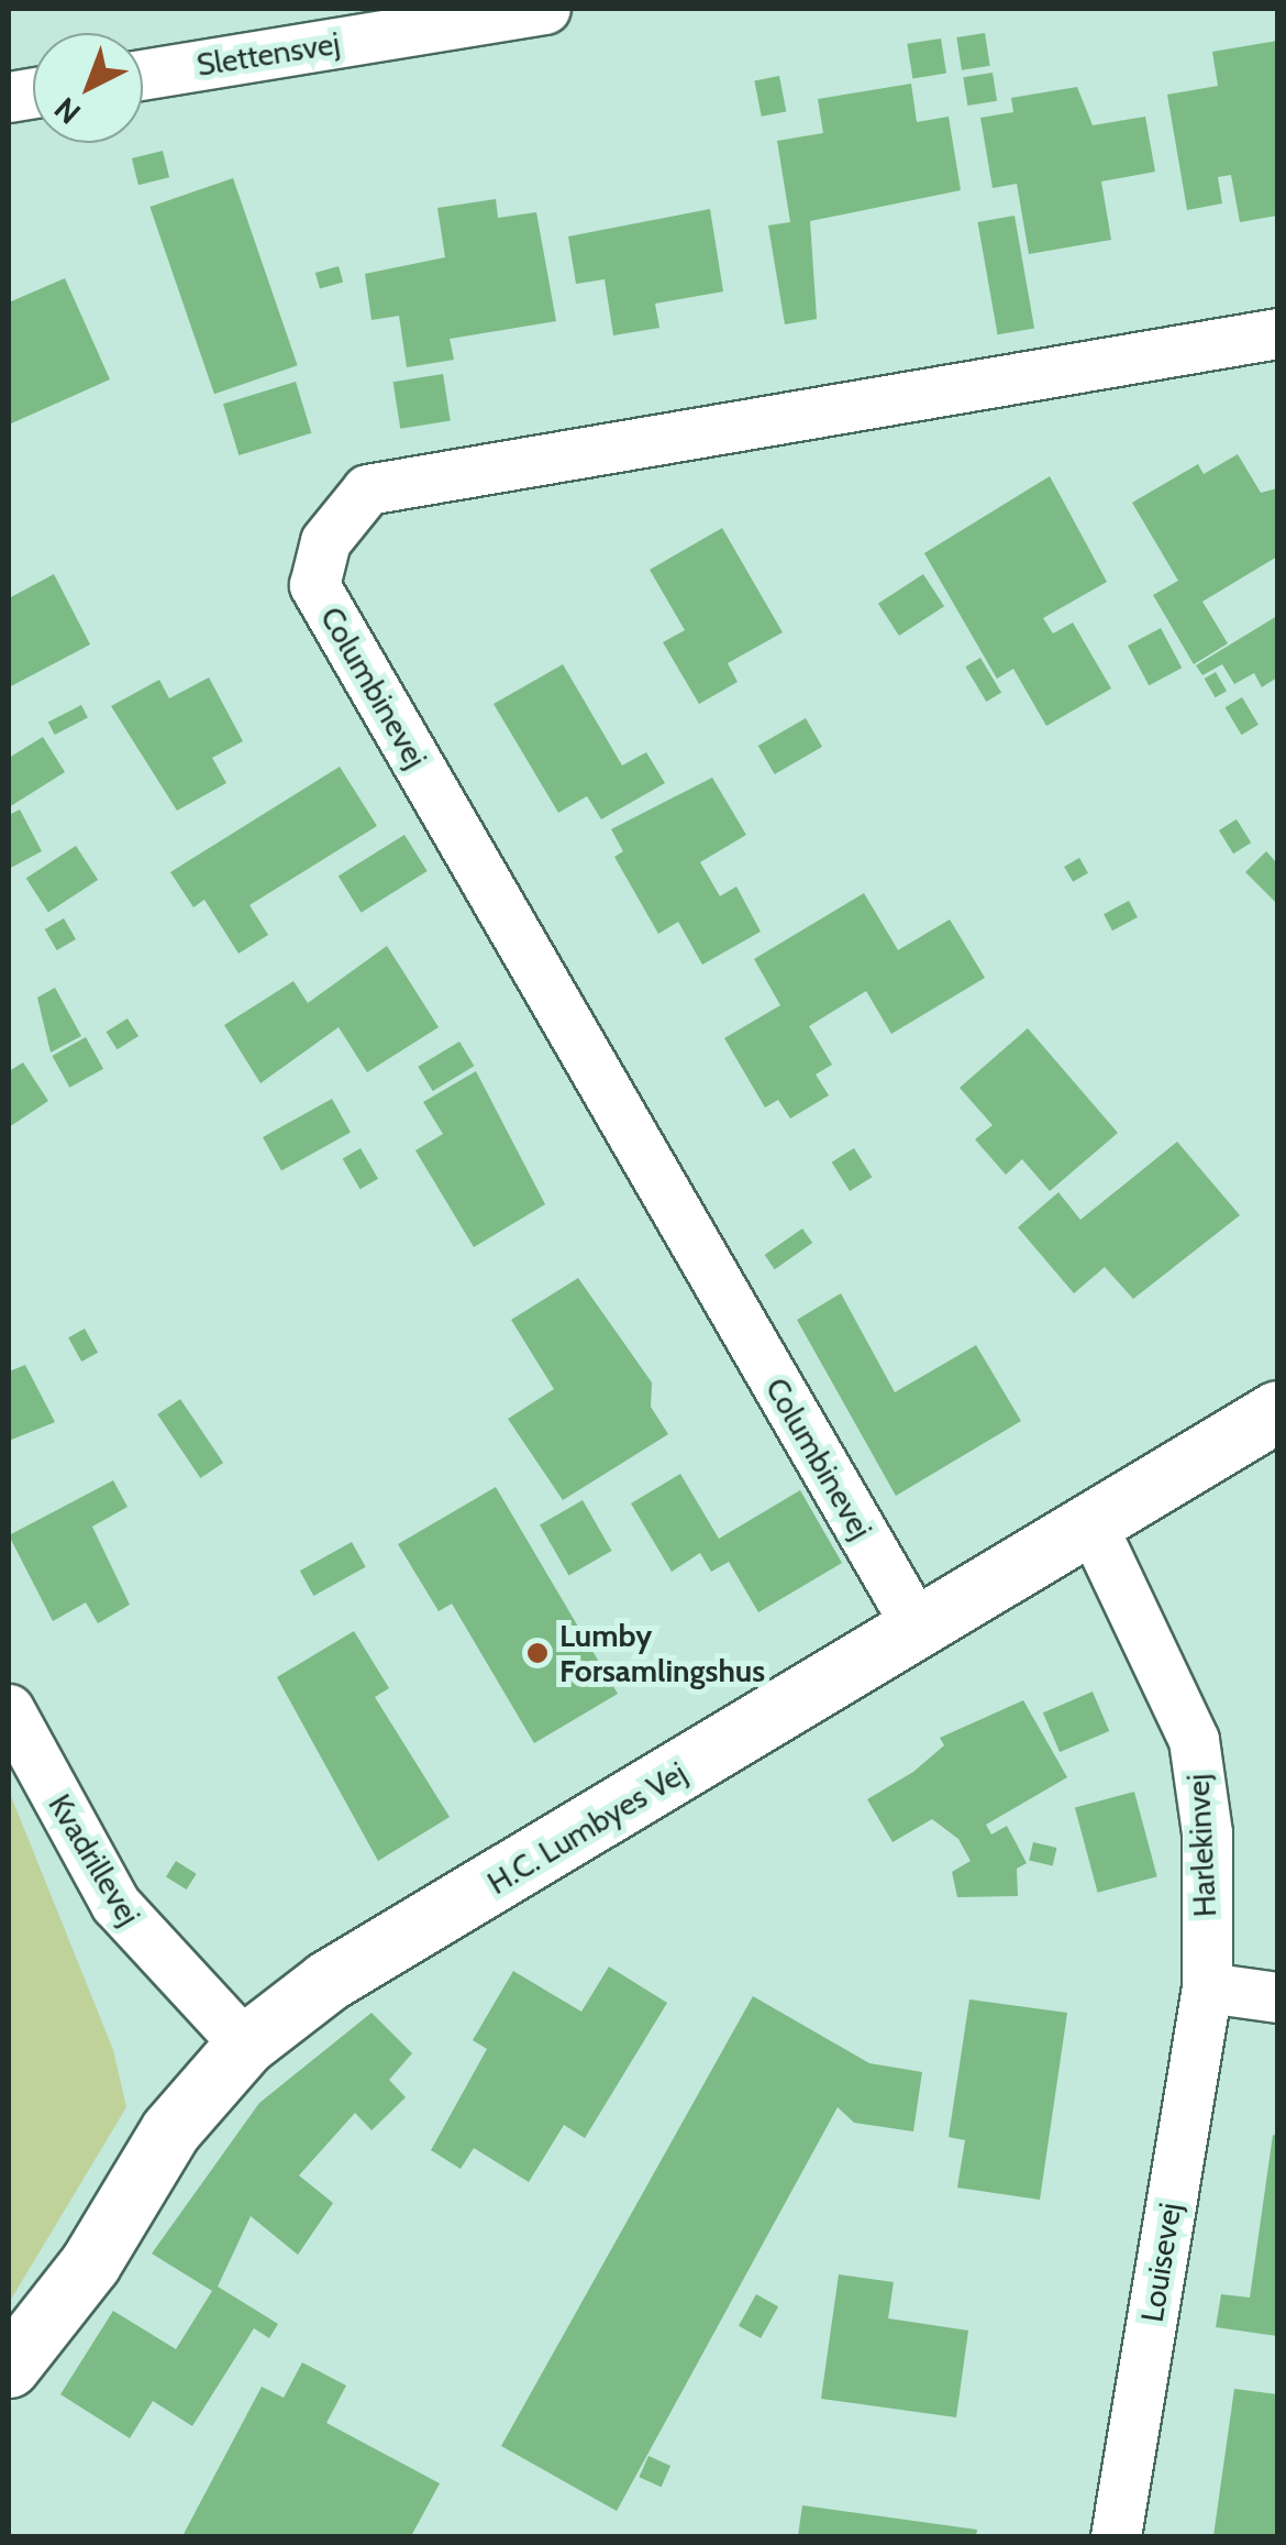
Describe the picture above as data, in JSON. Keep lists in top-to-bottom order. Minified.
{"streets":{"street":["Slettensvej","Columbinevej","H.C. Lumbyes Vej","Harlekinvej","Kvadrillevej","Louisevej"]},"crossings":[["Columbinevej","H.C. Lumbyes Vej"],["H.C. Lumbyes Vej","Harlekinvej"],["H.C. Lumbyes Vej","Kvadrillevej"],["Harlekinvej","Louisevej"]],"places":["Lumby Forsamlingshus"],"north":"bottom left"}
